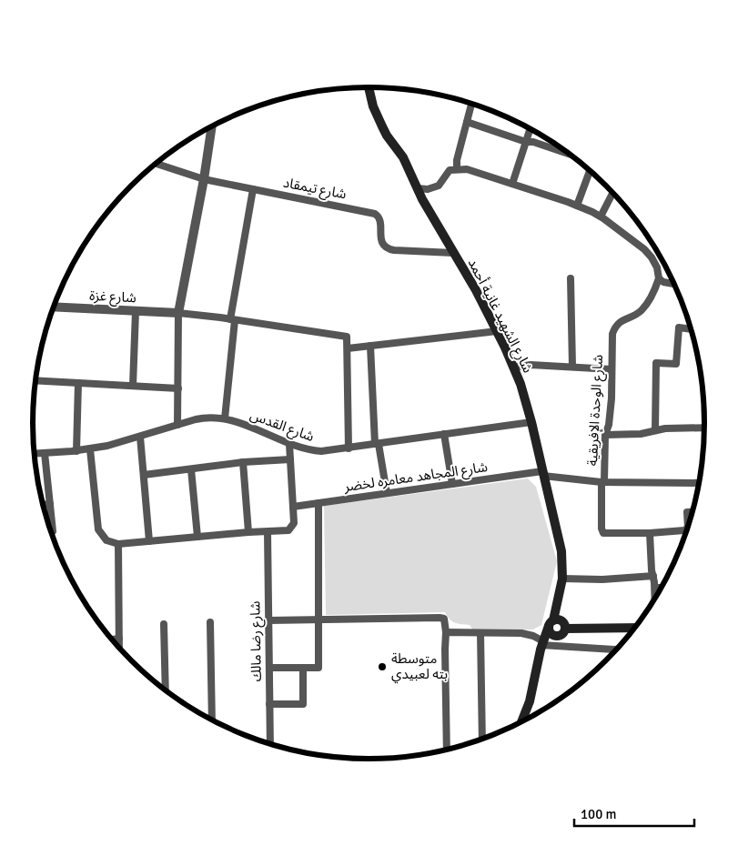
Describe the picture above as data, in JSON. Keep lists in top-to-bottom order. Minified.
{"streets":{"main road":["شارع الشهيد غانية أحمد"],"street":["شارع تيمقاد","شارع غزة","شارع الوحدة الإفريقية","شارع القدس","شارع المجاهد معامره لخضر","شارع رضا مالك"]},"crossings":[["شارع تيمقاد","شارع الشهيد غانية أحمد"],["شارع الشهيد غانية أحمد","شارع القدس"],["شارع الشهيد غانية أحمد","شارع المجاهد معامره لخضر"],["شارع الوحدة الإفريقية","شارع المجاهد معامره لخضر"]],"places":["متوسطة بته لعبيدي"],"scale_bar":"100 m"}
